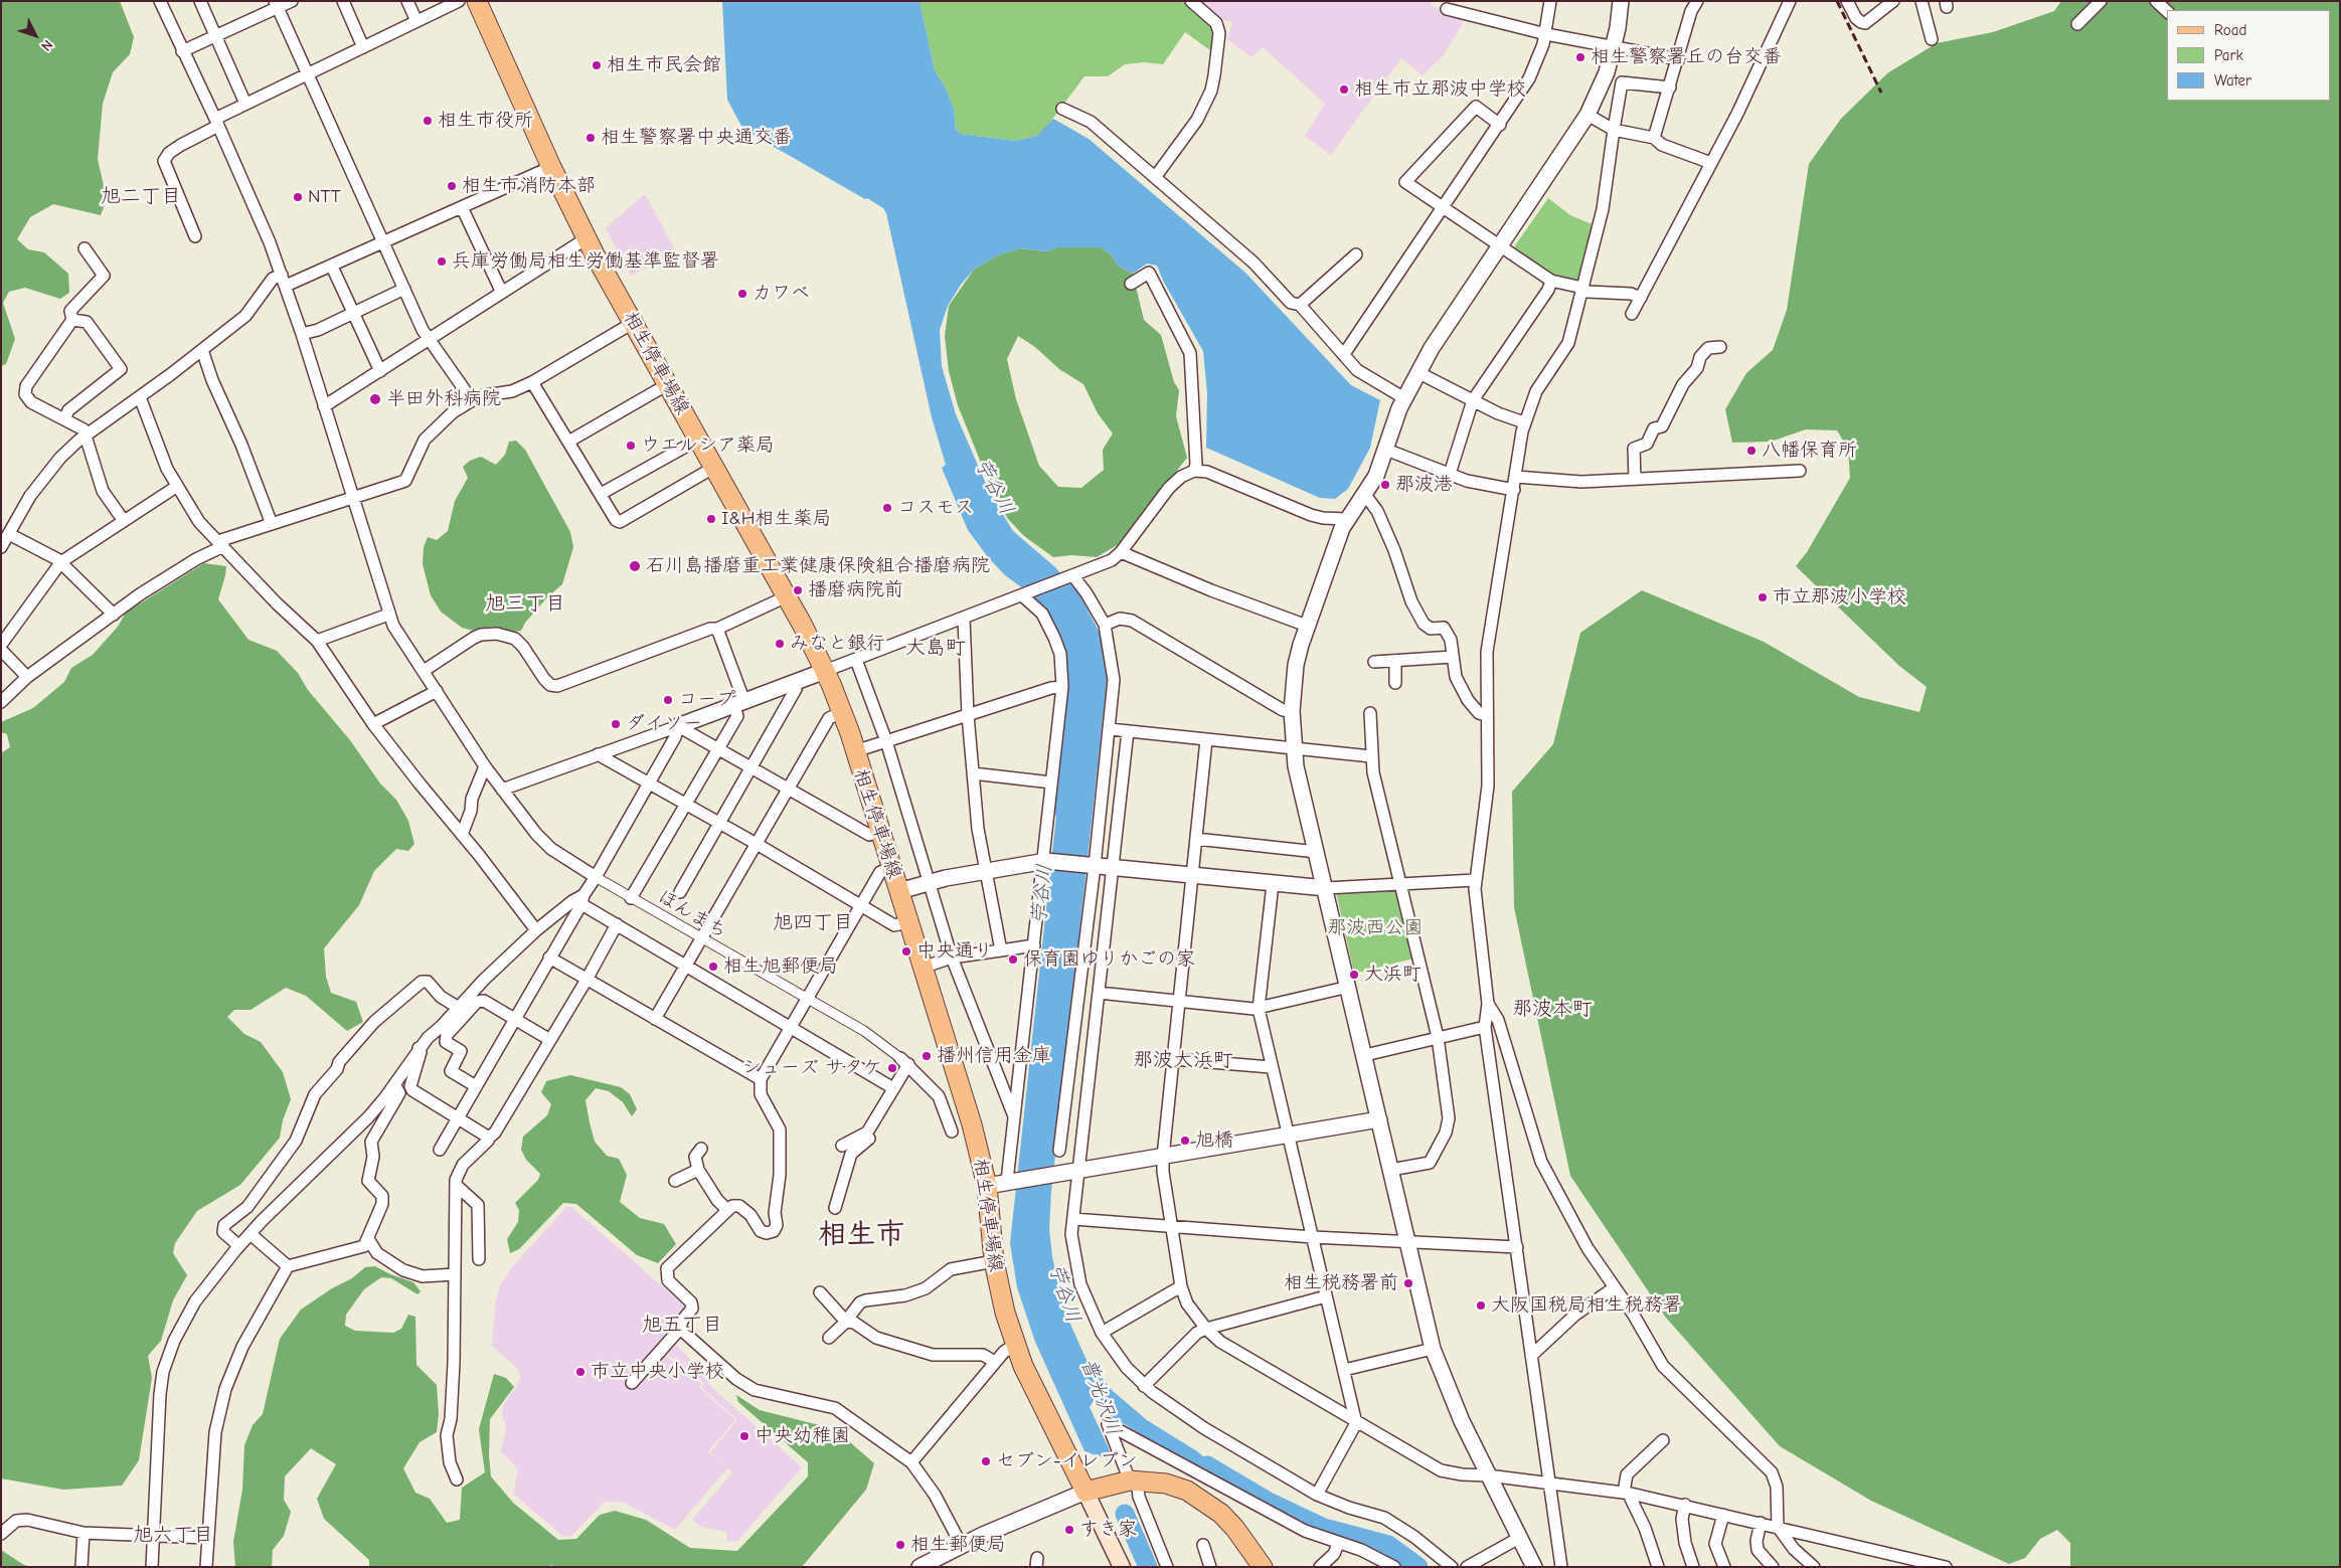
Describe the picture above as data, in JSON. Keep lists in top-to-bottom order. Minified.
{"streets":{"main road":["相生停車場線"],"street":["ほんまち"]},"districts":["旭二丁目","旭三丁目","大島町","旭四丁目","那波本町","那波大浜町","相生市","旭五丁目","旭六丁目"],"water":["苧谷川","普光沢川"],"parks":["那波西公園"],"places":["相生警察署丘の台交番","相生市民会館","相生市立那波中学校","相生市役所","相生警察署中央通交番","相生市消防本部","NTT","兵庫労働局相生労働基準監督署","カワベ","半田外科病院","ウエルシア薬局","八幡保育所","那波港","コスモス","I&H相生薬局","石川島播磨重工業健康保険組合播磨病院","播磨病院前","市立那波小学校","みなと銀行","コープ","ダイソー","中央通り","保育園ゆりかごの家","相生旭郵便局","大浜町","播州信用金庫","シューズ サタケ","旭橋","相生税務署前","大阪国税局相生税務署","市立中央小学校","中央幼稚園","セブン-イレブン","すき家","相生郵便局"],"legend":["Road","Park","Water"],"north":"bottom right"}
